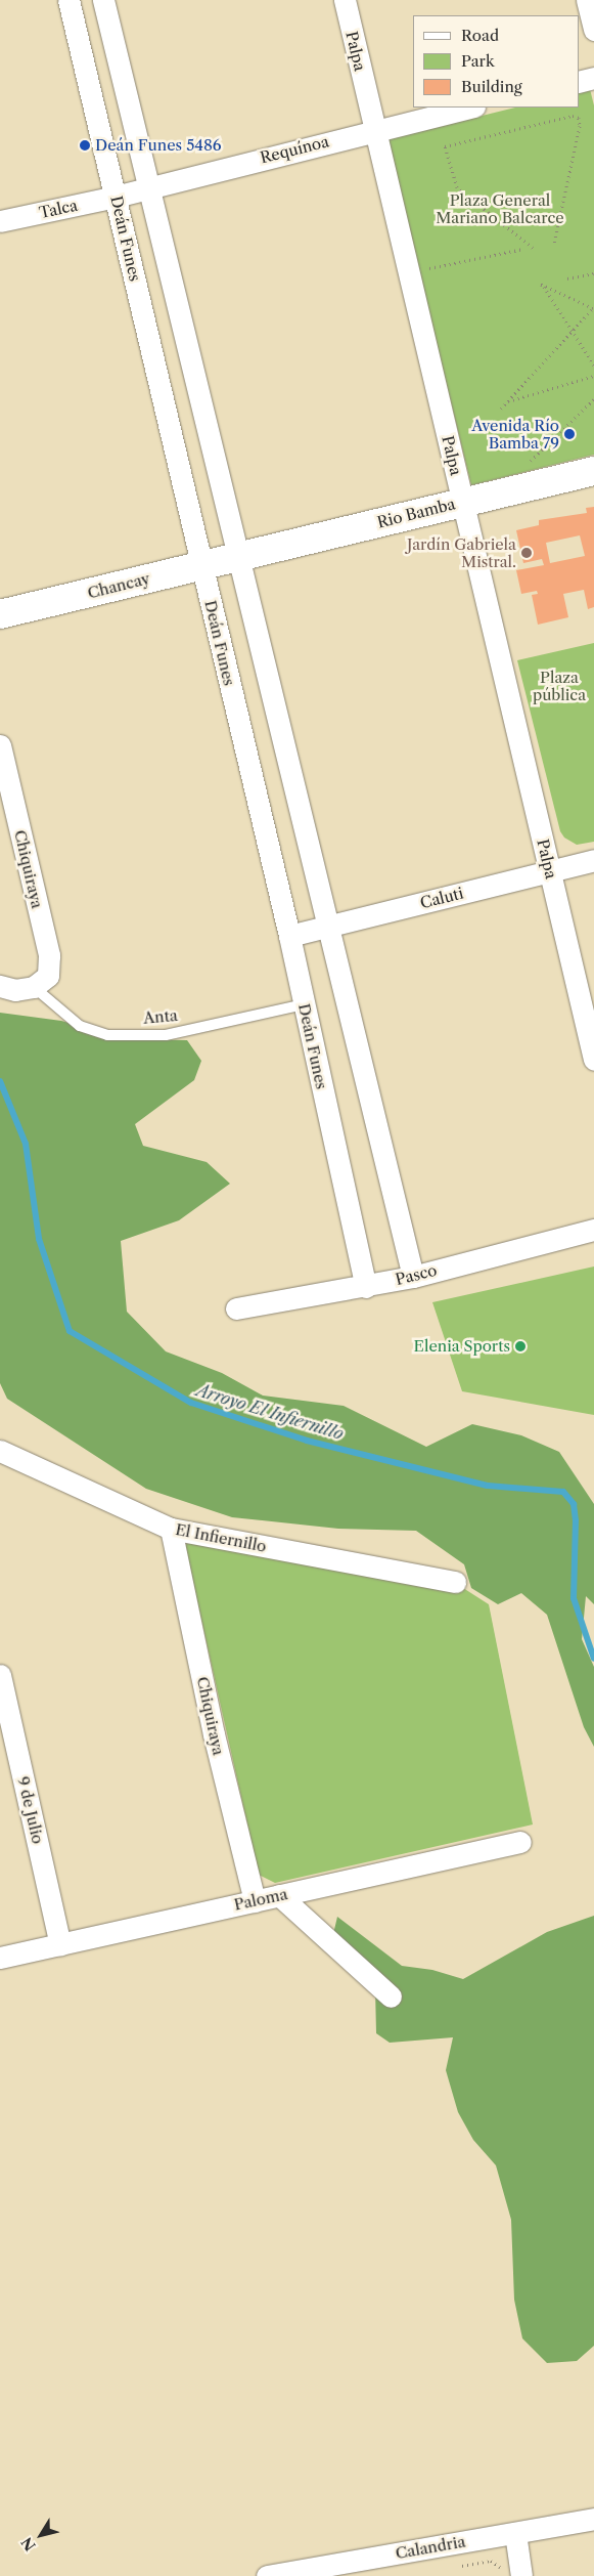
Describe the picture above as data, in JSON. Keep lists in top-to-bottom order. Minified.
{"streets":{"main road":["Rio Bamba","Chancay"],"street":["Palpa","Requínoa","Talca","Deán Funes","Chiquiraya","Caluti","Pasco","El Infiernillo","9 de Julio","Paloma","Calandria"],"lane":["Anta"]},"crossings":[["Palpa","Requínoa"],["Palpa","Rio Bamba"],["Palpa","Caluti"],["Requínoa","Talca"],["Requínoa","Deán Funes"],["Talca","Deán Funes"],["Deán Funes","Chancay"],["Deán Funes","Caluti"],["Deán Funes","Anta"],["Deán Funes","Pasco"],["Rio Bamba","Chancay"],["Chiquiraya","Anta"],["Chiquiraya","El Infiernillo"],["Chiquiraya","Paloma"],["9 de Julio","Paloma"]],"water":["Arroyo El Infiernillo"],"parks":["Plaza General Mariano Balcarce","Plaza pública"],"places":["Deán Funes 5486","Avenida Río Bamba 79","Jardín Gabriela Mistral.","Elenia Sports"],"legend":["Road","Park","Building"],"north":"bottom left"}
